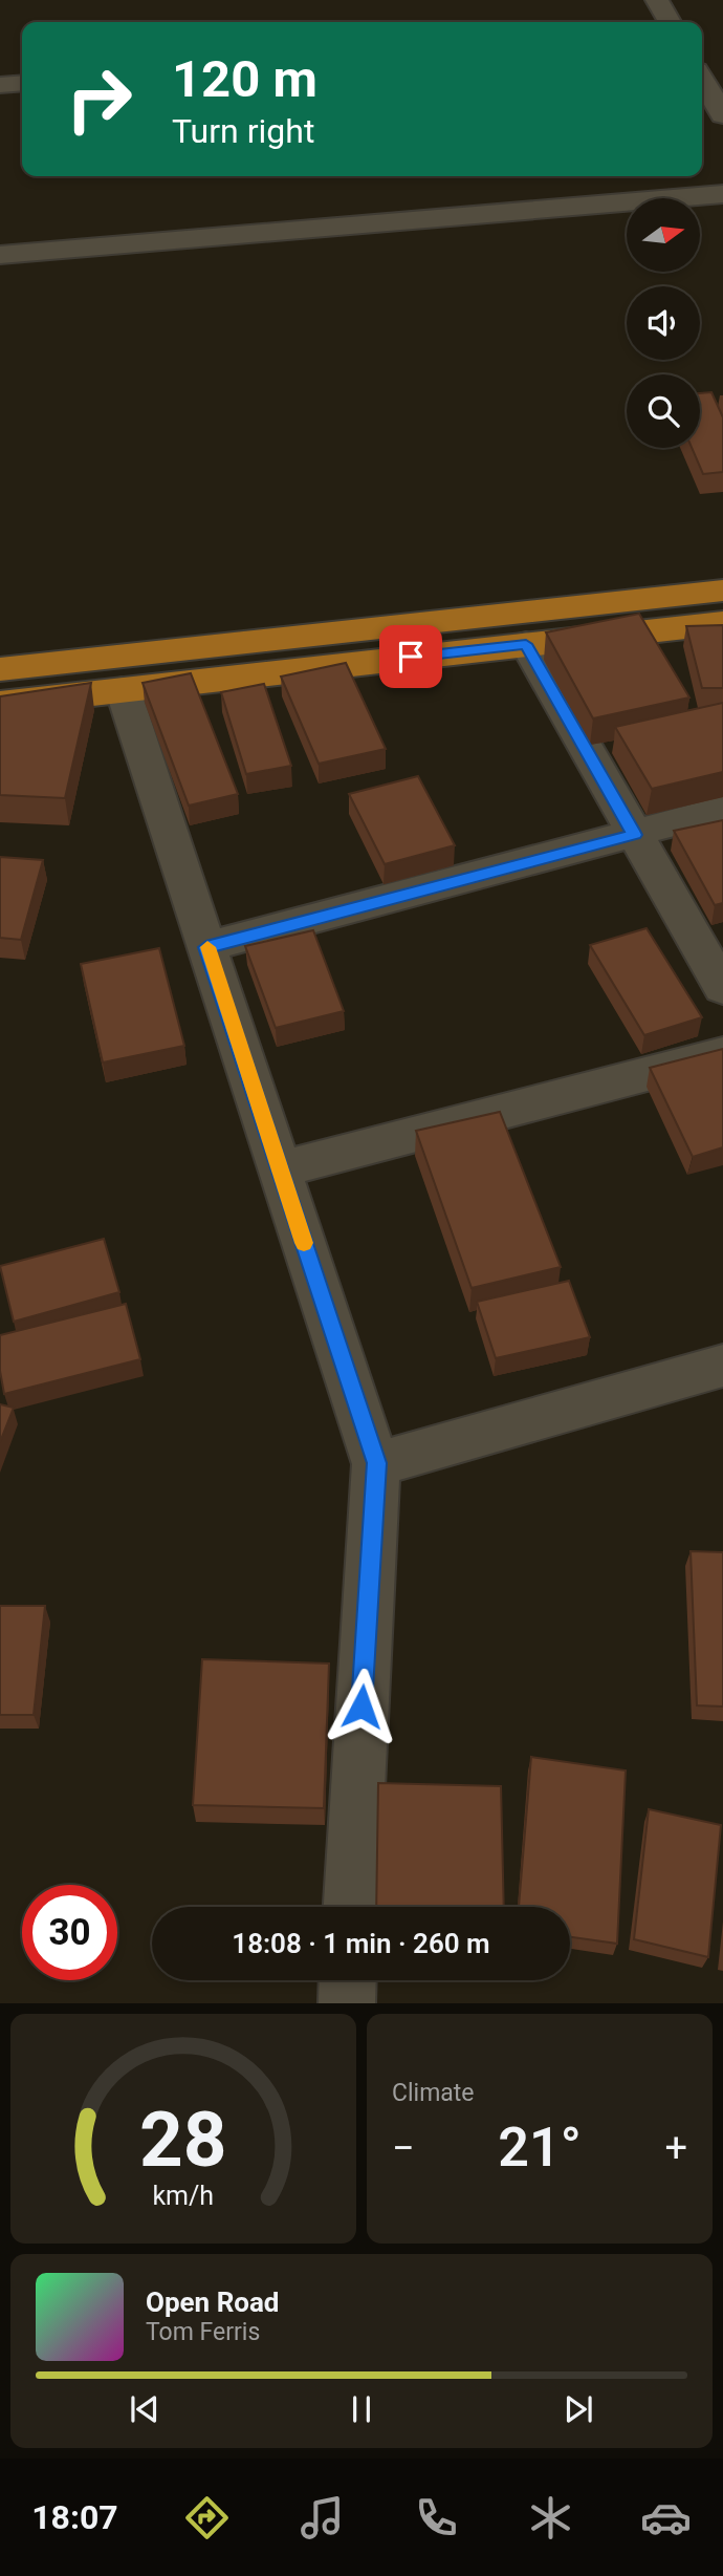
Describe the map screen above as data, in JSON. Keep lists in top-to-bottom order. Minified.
{"north":"right","page":{"turn":["120 m","Turn right"],"limit":"30","trip":"18:08 · 1 min · 260 m","tile":"Climate","heat":["−","21°","+"],"song":["Open Road","Tom Ferris"],"tabs":"18:07","gauge":["28","km/h"]}}
